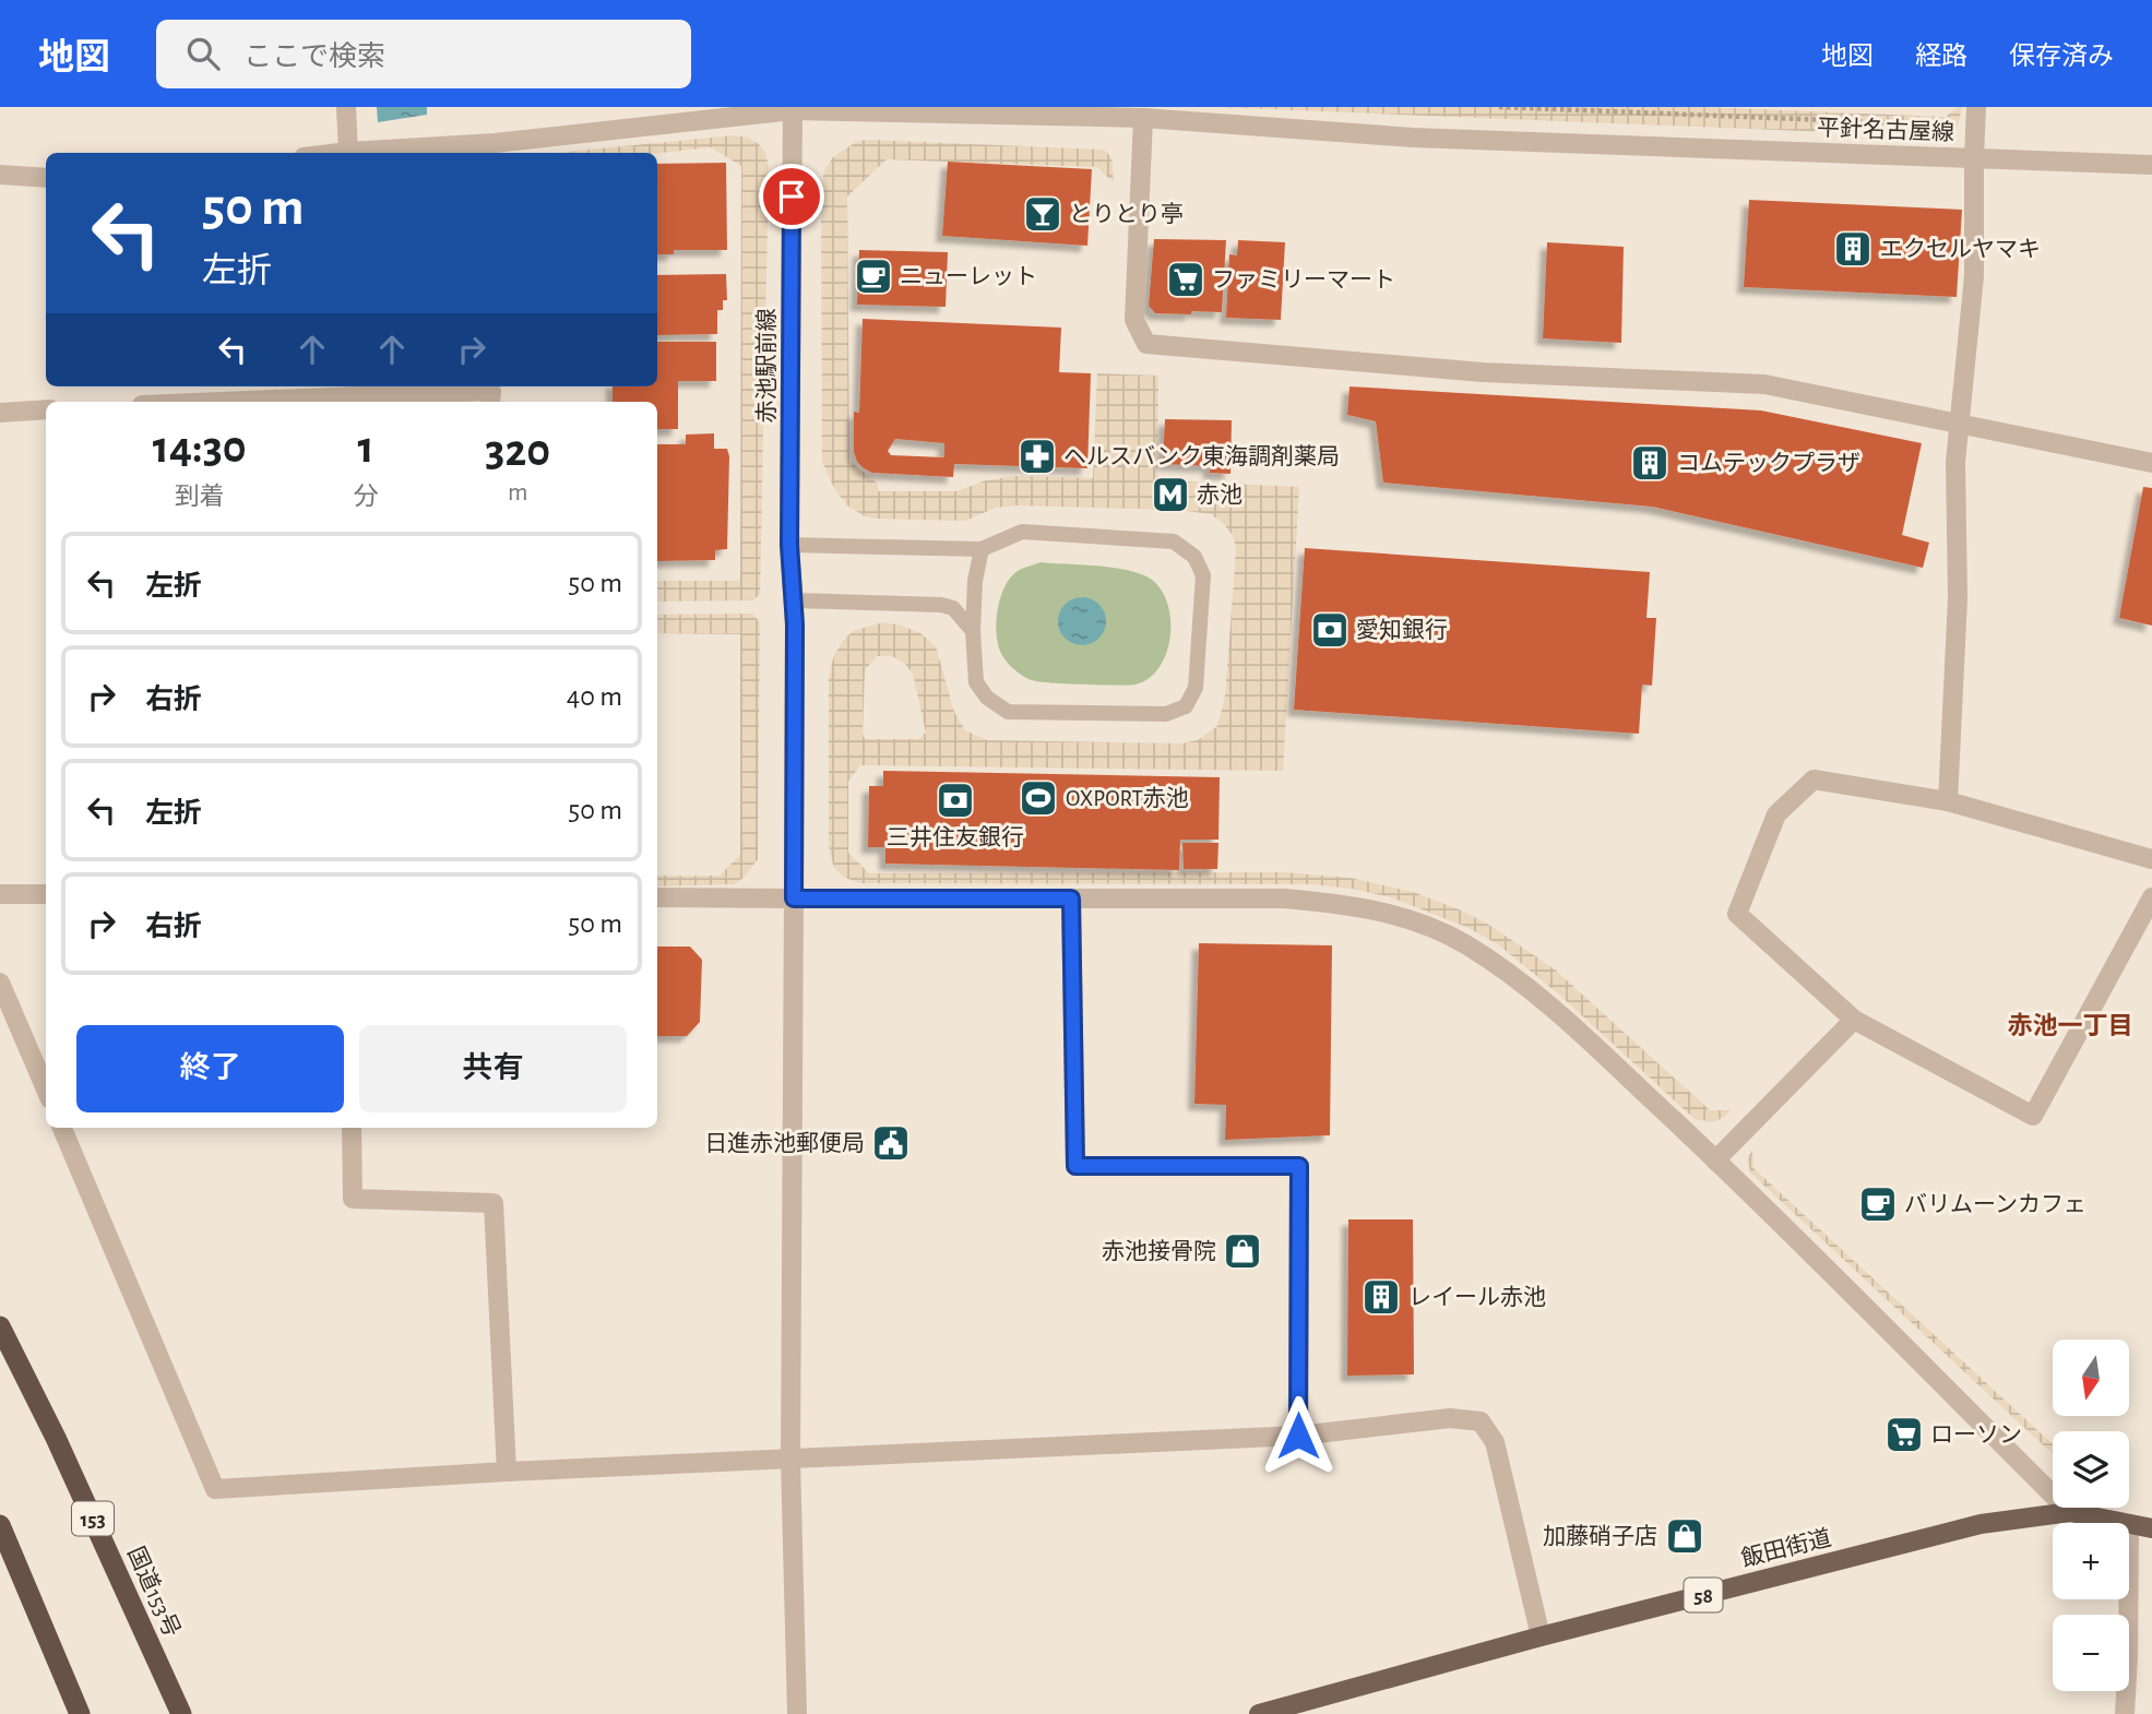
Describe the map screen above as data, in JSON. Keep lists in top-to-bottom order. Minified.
{"streets":{"highway":["153","国道153号"],"main road":["飯田街道","58"],"street":["平針名古屋線","赤池駅前線"]},"crossings":[["平針名古屋線","赤池駅前線"]],"districts":["赤池一丁目"],"places":{"bar":["とりとり亭"],"building":["エクセルヤマキ","コムテックプラザ","レイール赤池"],"cafe":["ニューレット","バリムーンカフェ"],"supermarket":["ファミリーマート","ローソン"],"pharmacy":["ヘルスバンク東海調剤薬局"],"metro station":["赤池"],"bank":["愛知銀行","三井住友銀行"],"sports":["OXPORT赤池"],"public building":["日進赤池郵便局"],"shop":["赤池接骨院","加藤硝子店"]},"north":"bottom","page":{"header":"地図","search":"ここで検索","nav":["地図","経路","保存済み"],"turn":["50 m","左折"],"eta":["14:30","到着","1","分","320","m"],"list":[{"name":"左折","value":"50 m"},{"name":"右折","value":"40 m"},{"name":"左折","value":"50 m"},{"name":"右折","value":"50 m"}],"buttons":["終了","共有"],"map_buttons":["+","−"]}}
